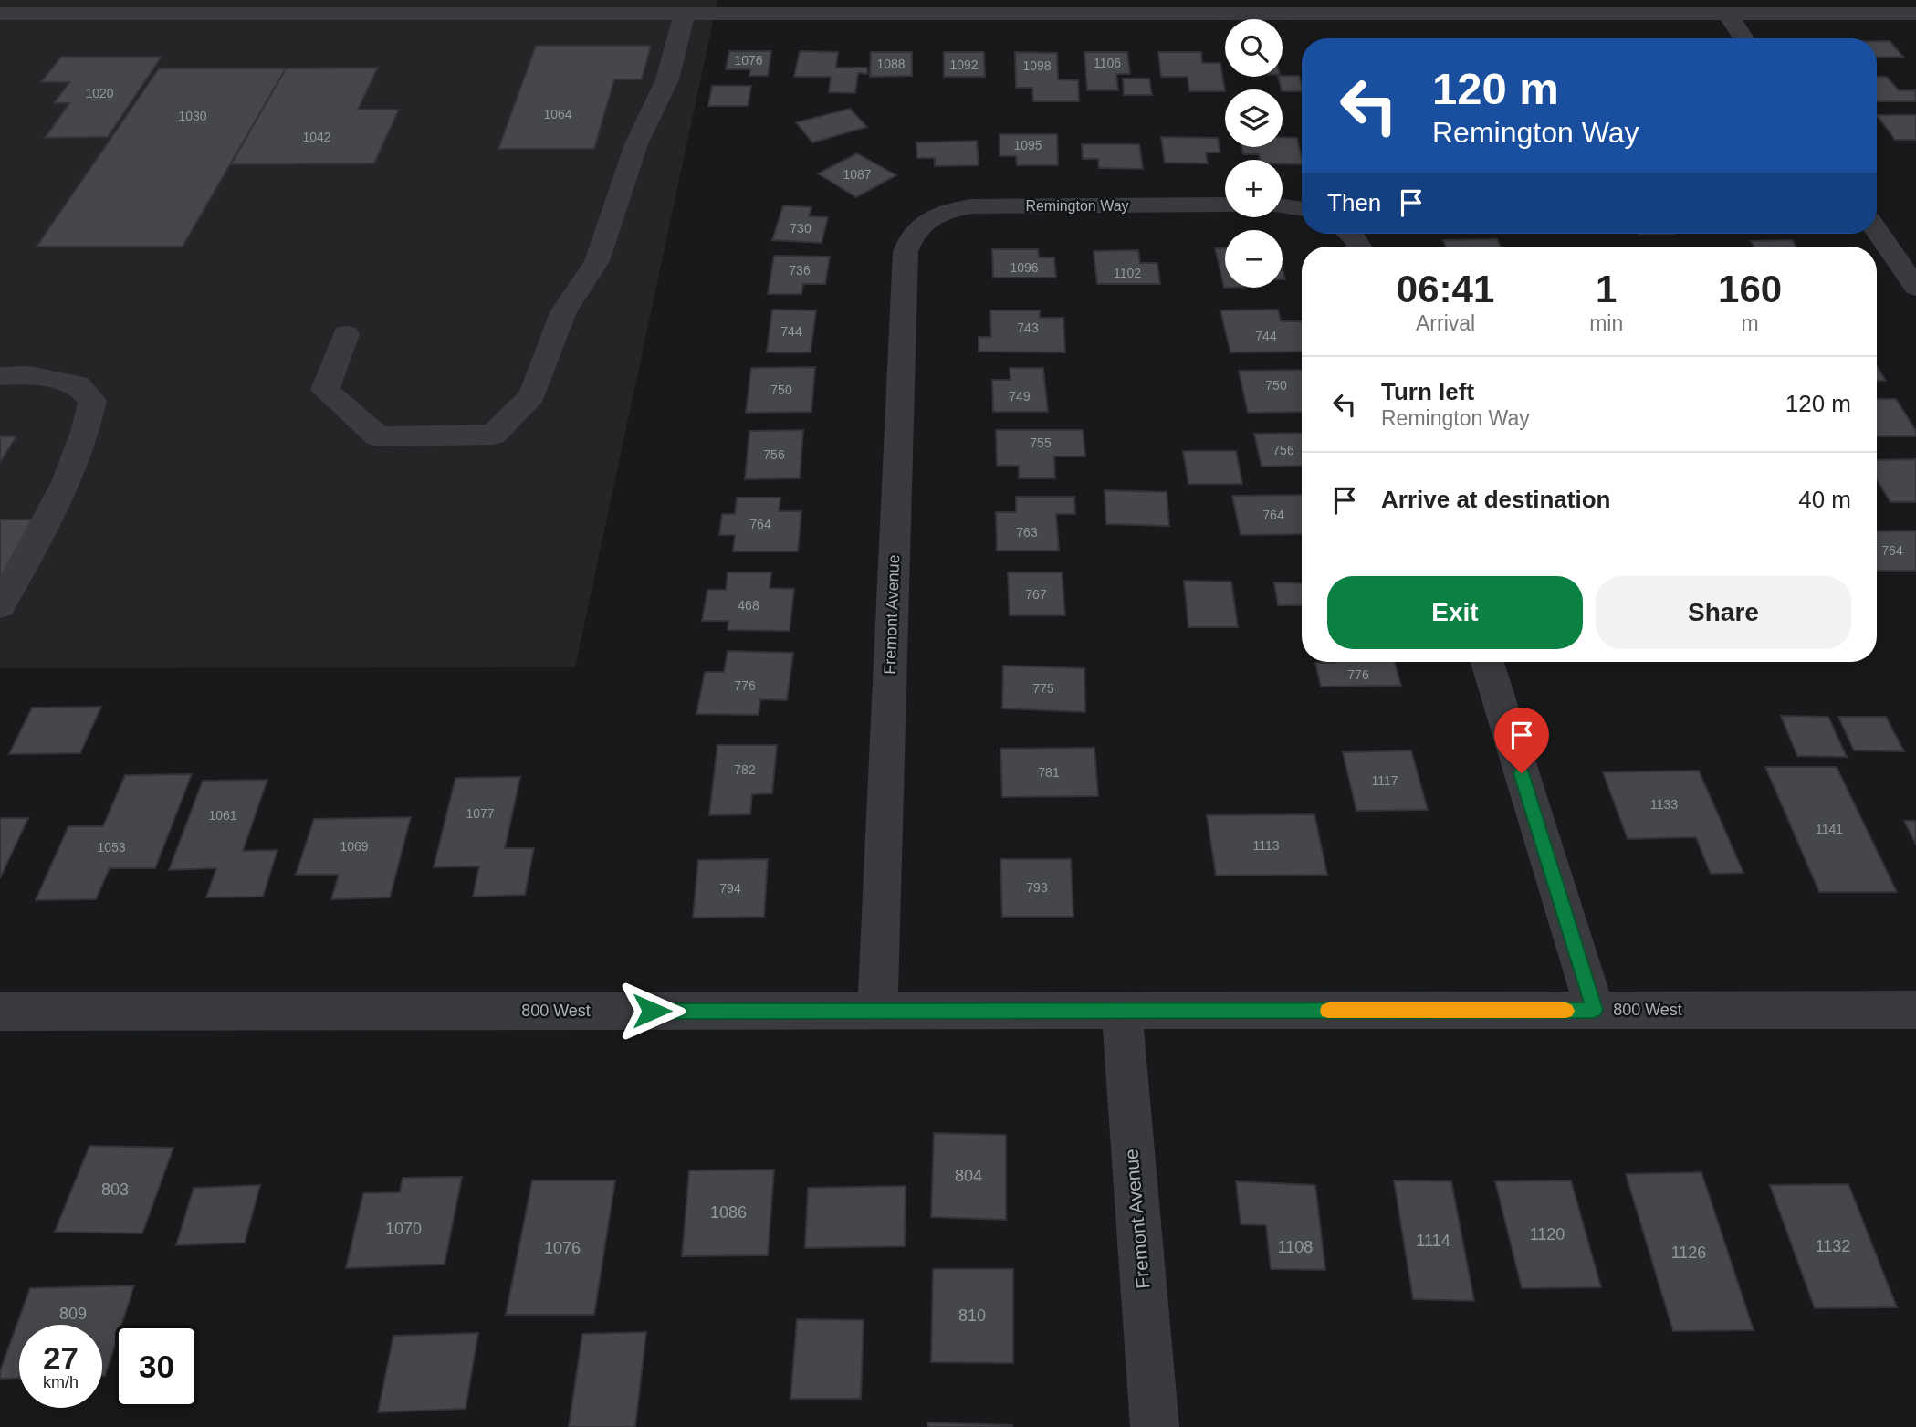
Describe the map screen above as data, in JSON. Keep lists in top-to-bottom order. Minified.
{"streets":{"street":["Remington Way","Fremont Avenue","800 West"]},"crossings":[["Remington Way","Fremont Avenue"],["Fremont Avenue","800 West"]],"house_numbers":["1076","1106","1088","1092","1098","1020","1064","1030","1042","1095","1087","730","1096","736","1102","743","744","744","750","750","749","755","756","756","764","764","763","764","767","468","776","776","775","782","781","1117","1133","1077","1061","1141","1113","1069","1053","793","794","804","803","1086","1070","1120","1114","1132","1108","1076","1126","809","810"],"page":{"map_buttons":["+","−"],"turn":["120 m","Remington Way"],"then":"Then","eta":["06:41","Arrival","1","min","160","m"],"list":[{"name":"Turn left","note":"Remington Way","value":"120 m"},{"name":"Arrive at destination","value":"40 m"}],"buttons":["Exit","Share"],"speed":"27 km/h","limit":"30"}}
